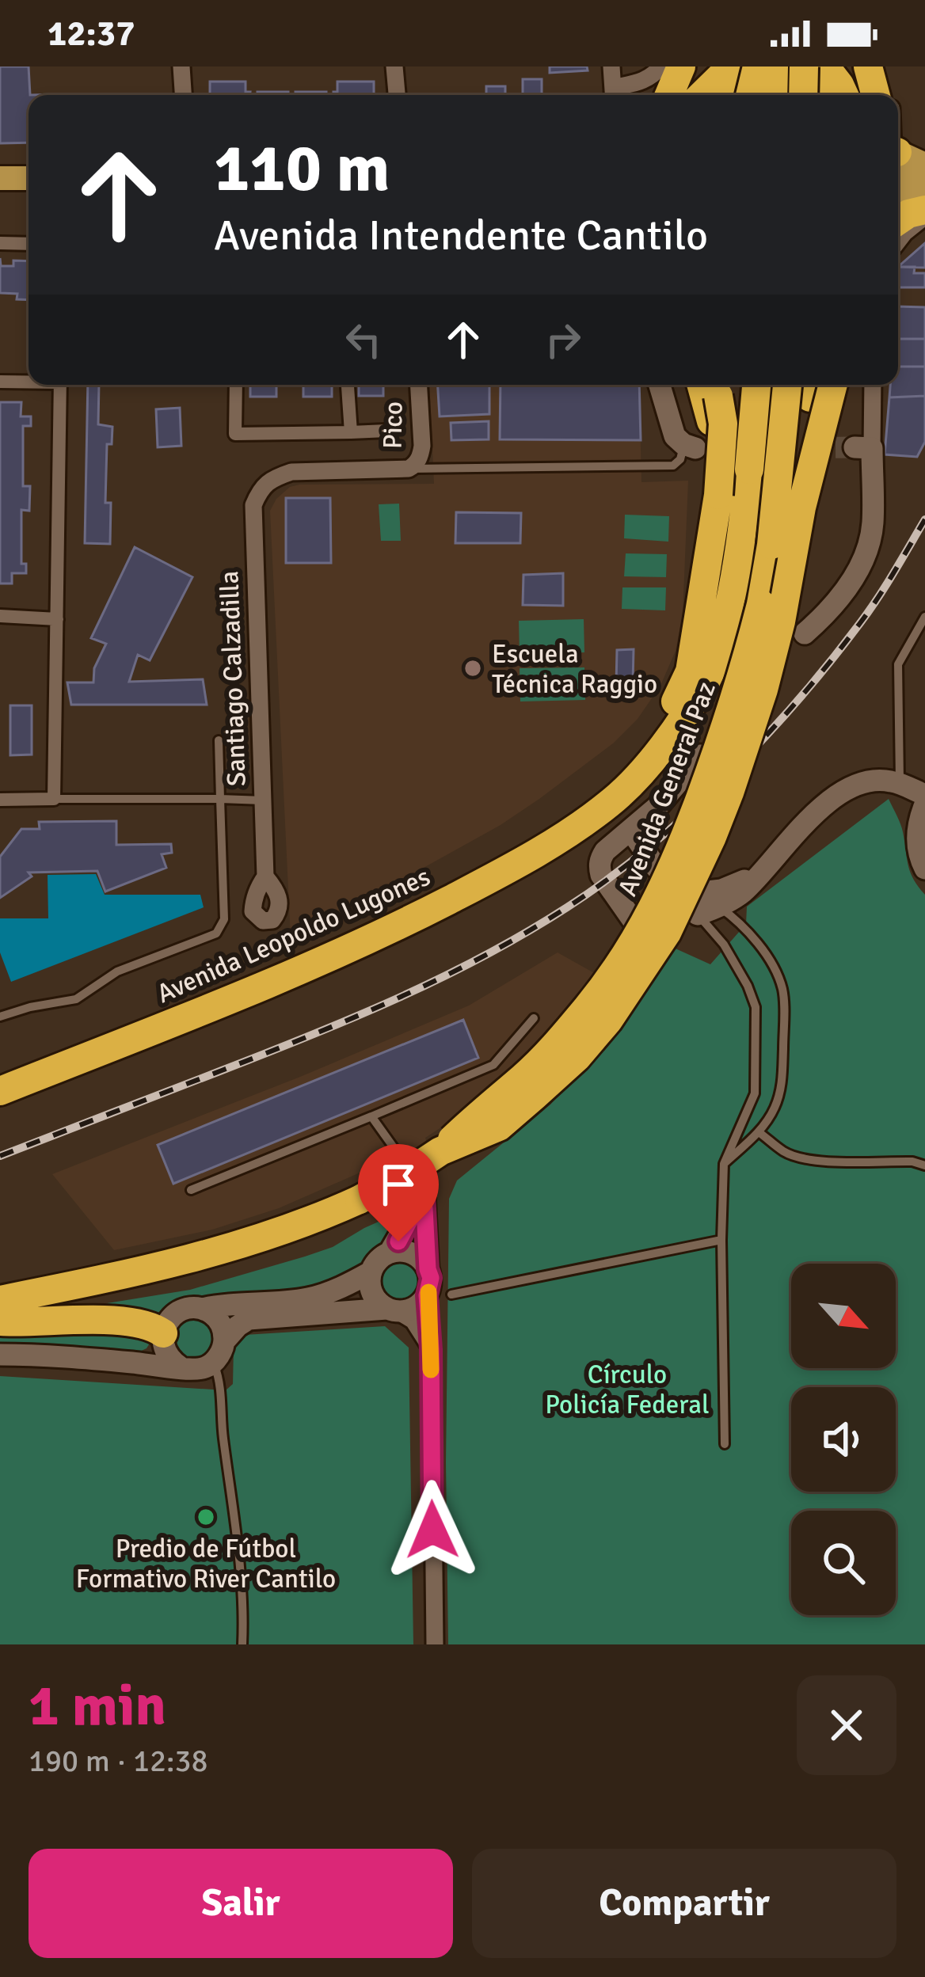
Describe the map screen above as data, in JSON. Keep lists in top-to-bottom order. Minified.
{"streets":{"highway":["Avenida General Paz","Avenida Leopoldo Lugones"],"street":["Pico","Santiago Calzadilla"]},"crossings":[["Pico","Santiago Calzadilla"],["Avenida General Paz","Avenida Leopoldo Lugones"]],"parks":["Círculo Policía Federal"],"places":["Escuela Técnica Raggio","Predio de Fútbol Formativo River Cantilo"],"north":"bottom right","page":{"status":"12:37","turn":["110 m","Avenida Intendente Cantilo"],"heading":["1 min","190 m · 12:38"],"buttons":["Salir","Compartir"]}}
